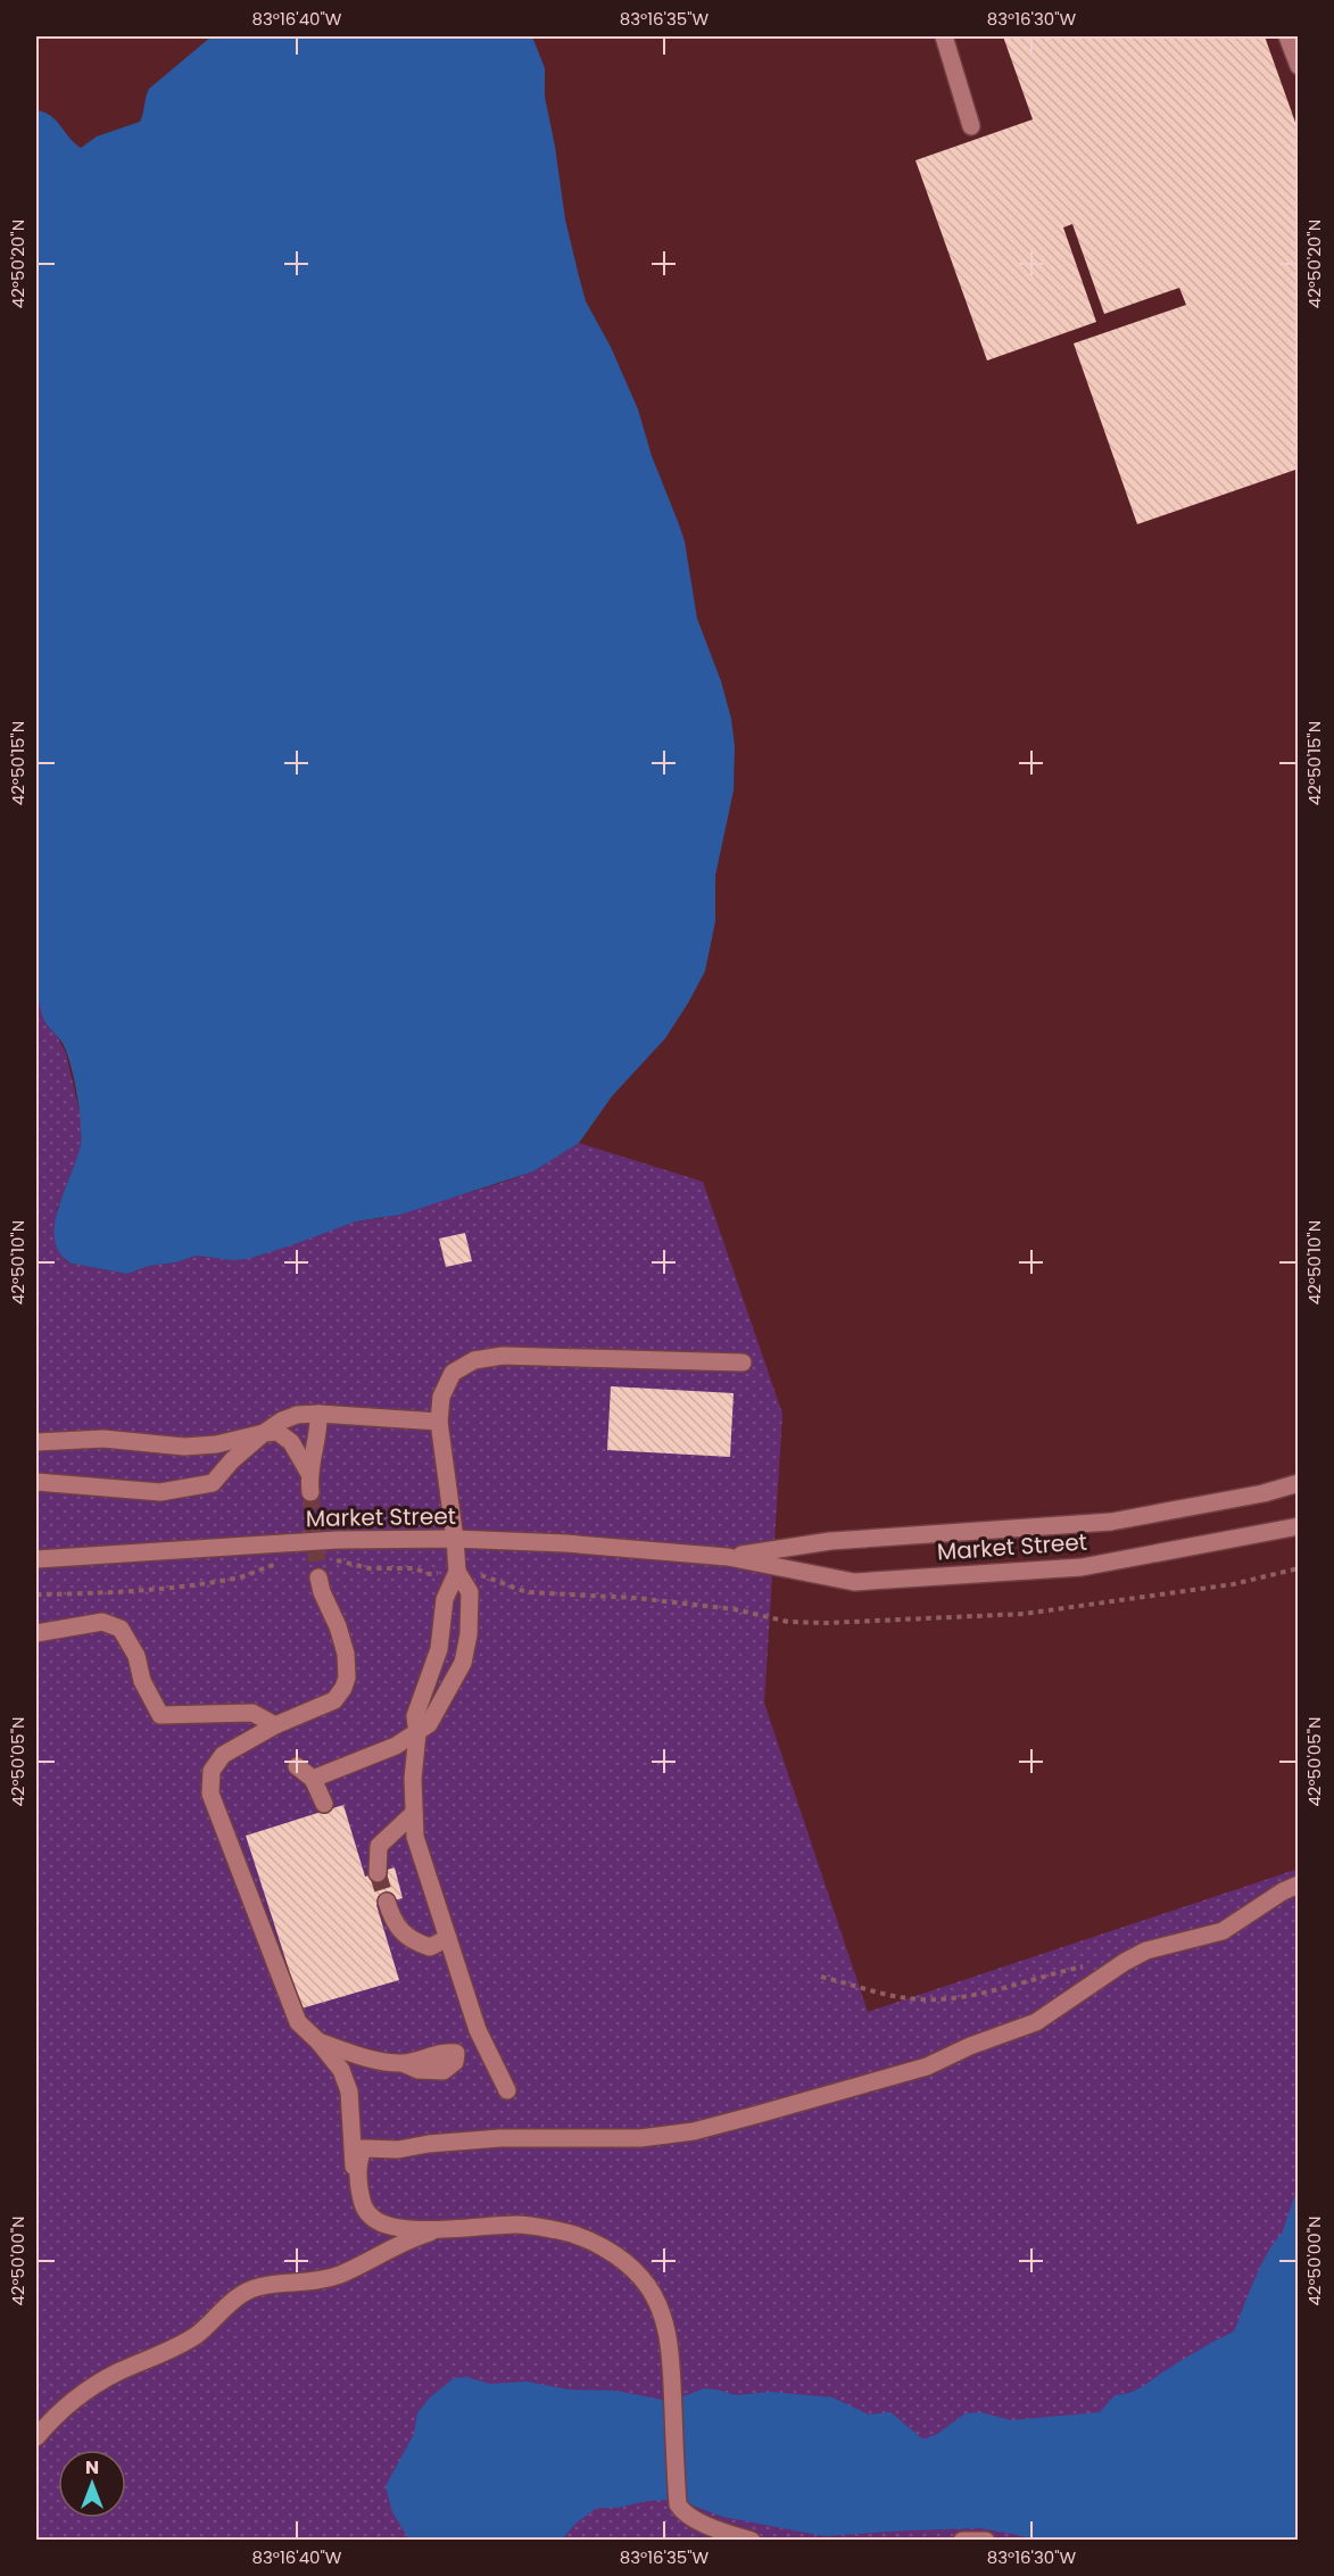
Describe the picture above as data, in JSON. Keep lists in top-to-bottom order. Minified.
{"streets":{"street":["Market Street"]},"north":"top","coordinates":["83°16'40\"W","83°16'35\"W","83°16'30\"W","42°50'20\"N","42°50'15\"N","42°50'10\"N","42°50'05\"N","42°50'00\"N"]}
